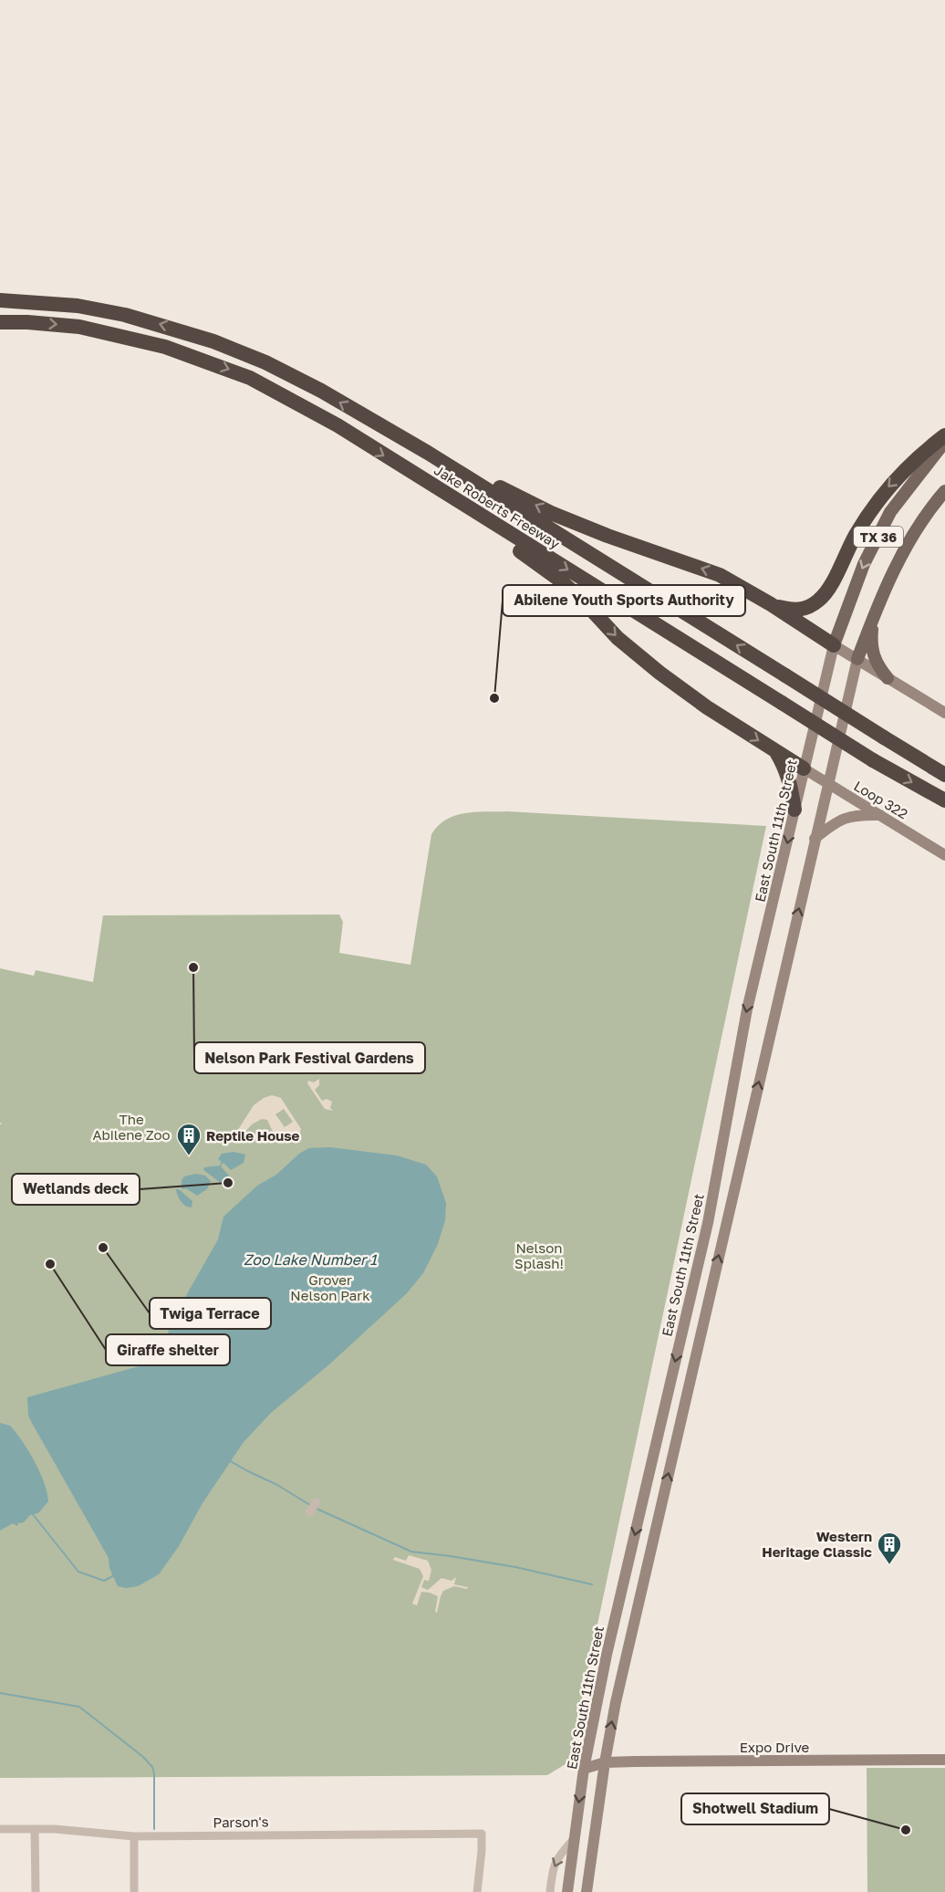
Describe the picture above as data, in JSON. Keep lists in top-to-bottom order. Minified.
{"streets":{"highway":["Jake Roberts Freeway"],"main road":["TX 36","Loop 322","East South 11th Street","Expo Drive"],"street":["Parson's"]},"crossings":[["TX 36","Loop 322"],["TX 36","East South 11th Street"],["TX 36","Expo Drive"],["Loop 322","East South 11th Street"],["East South 11th Street","Expo Drive"]],"water":["Zoo Lake Number 1"],"parks":["The Abilene Zoo","Nelson Splash!","Grover Nelson Park"],"places":{"other":["Abilene Youth Sports Authority","Nelson Park Festival Gardens","Wetlands deck","Twiga Terrace","Giraffe shelter","Shotwell Stadium"],"building":["Reptile House","Western Heritage Classic"]}}
